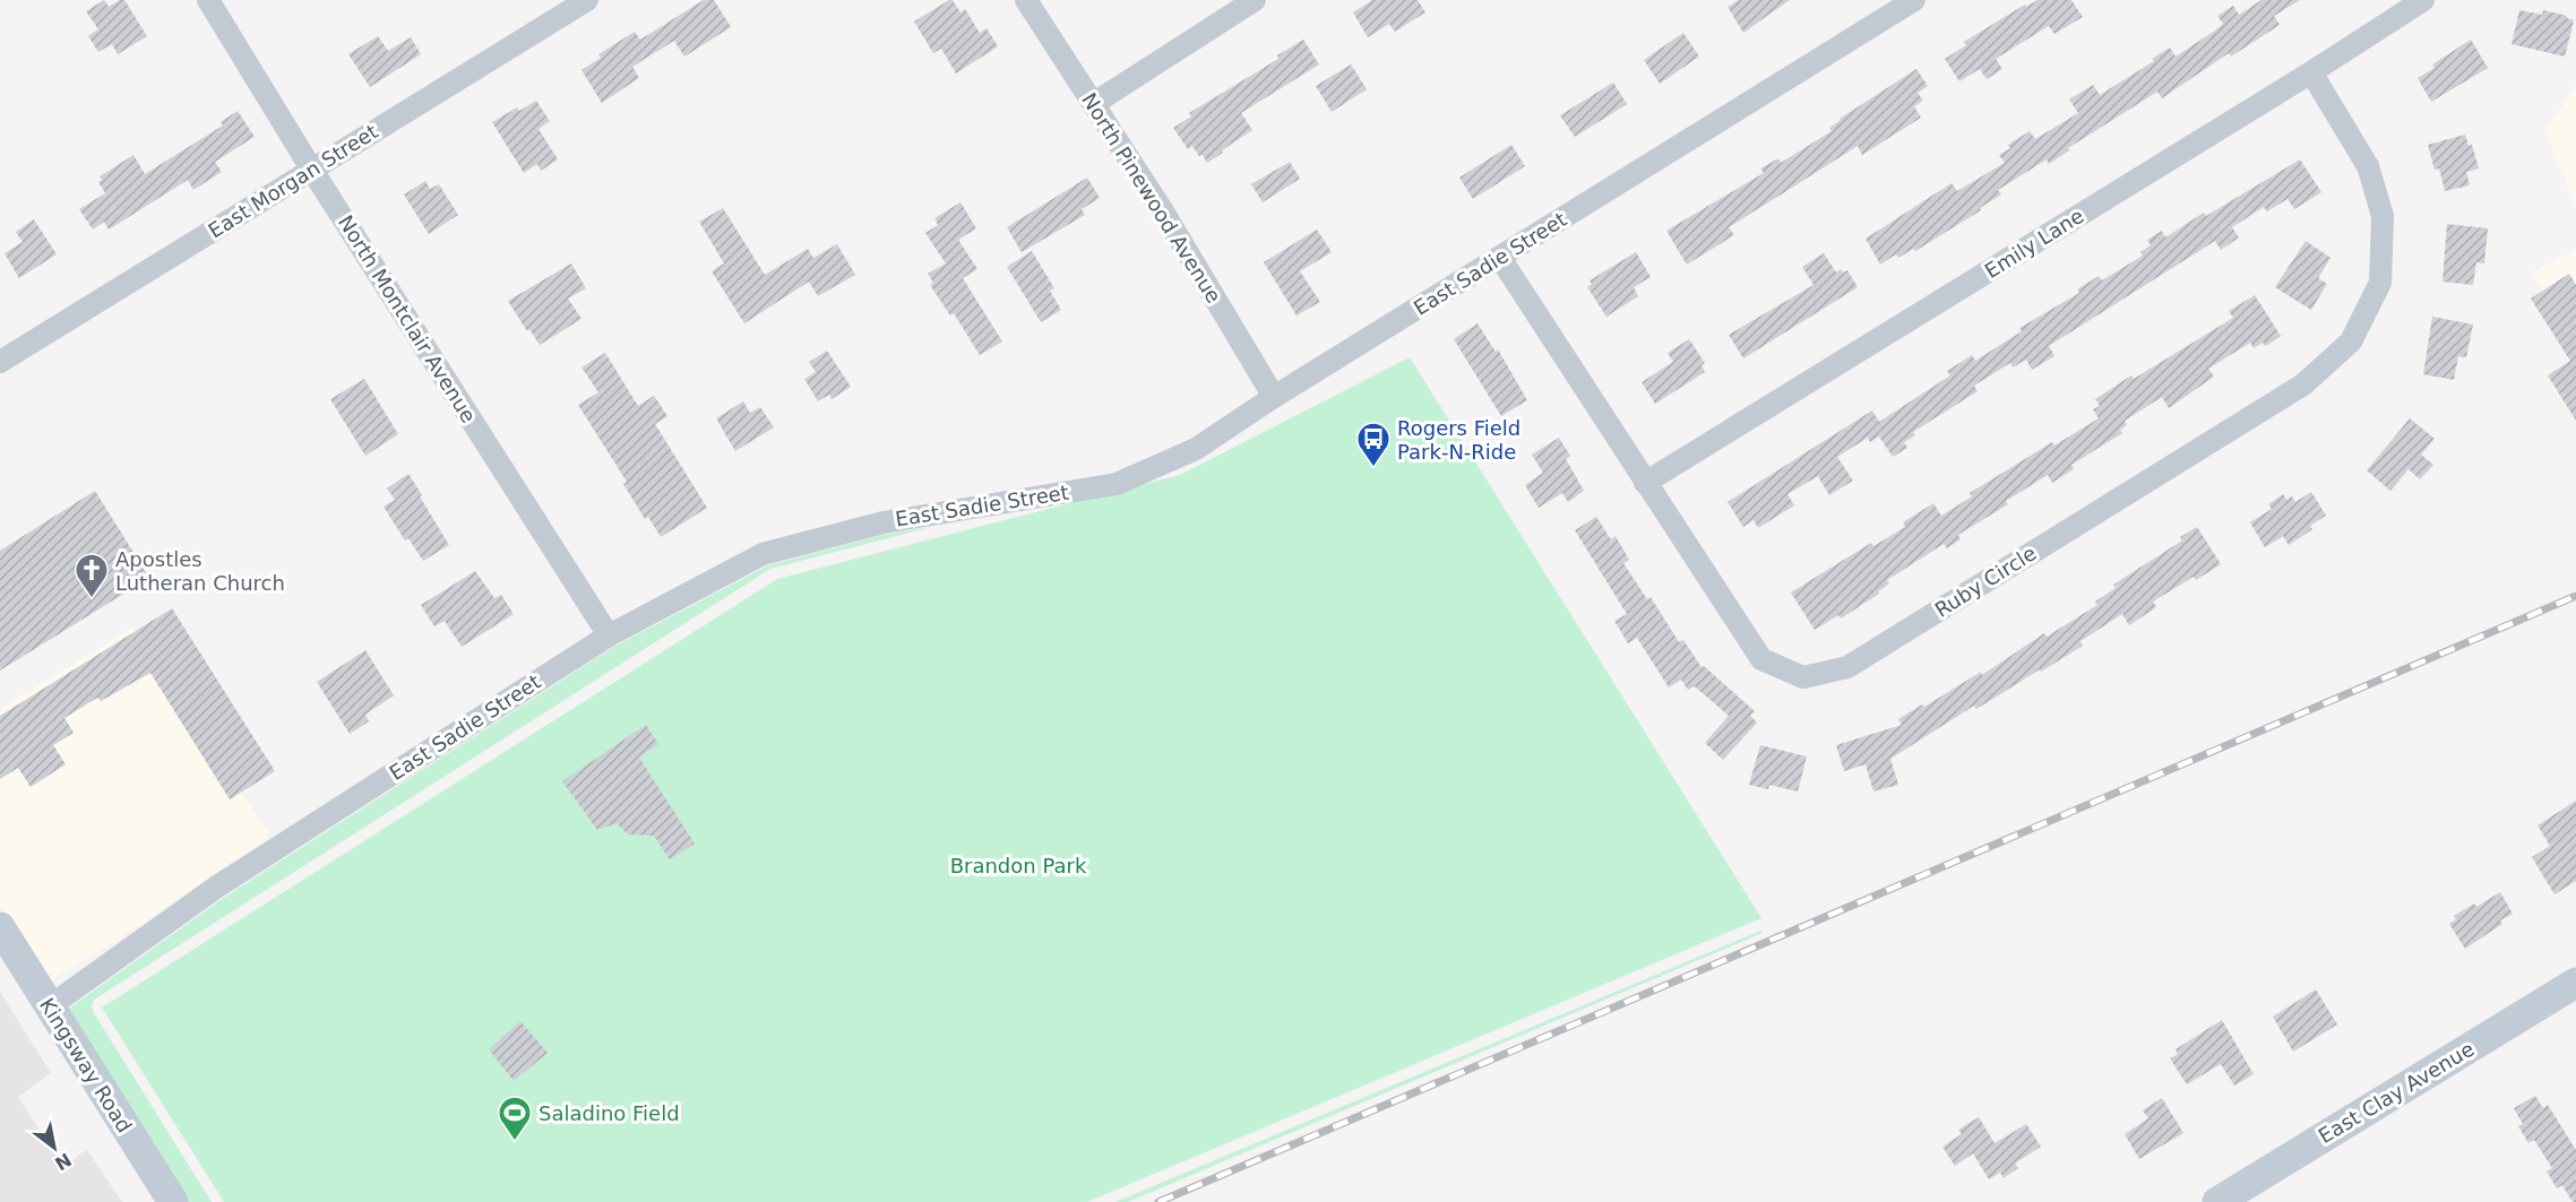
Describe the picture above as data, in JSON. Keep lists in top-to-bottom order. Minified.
{"streets":{"street":["East Morgan Street","North Pinewood Avenue","Emily Lane","East Sadie Street","North Montclair Avenue","Ruby Circle","Kingsway Road","East Clay Avenue"]},"crossings":[["East Morgan Street","North Montclair Avenue"],["North Pinewood Avenue","East Sadie Street"],["Emily Lane","Ruby Circle"],["East Sadie Street","North Montclair Avenue"],["East Sadie Street","Ruby Circle"],["East Sadie Street","Kingsway Road"]],"parks":["Brandon Park"],"places":{"bus stop":["Rogers Field Park-N-Ride"],"church":["Apostles Lutheran Church"],"sports":["Saladino Field"]},"north":"bottom right"}
